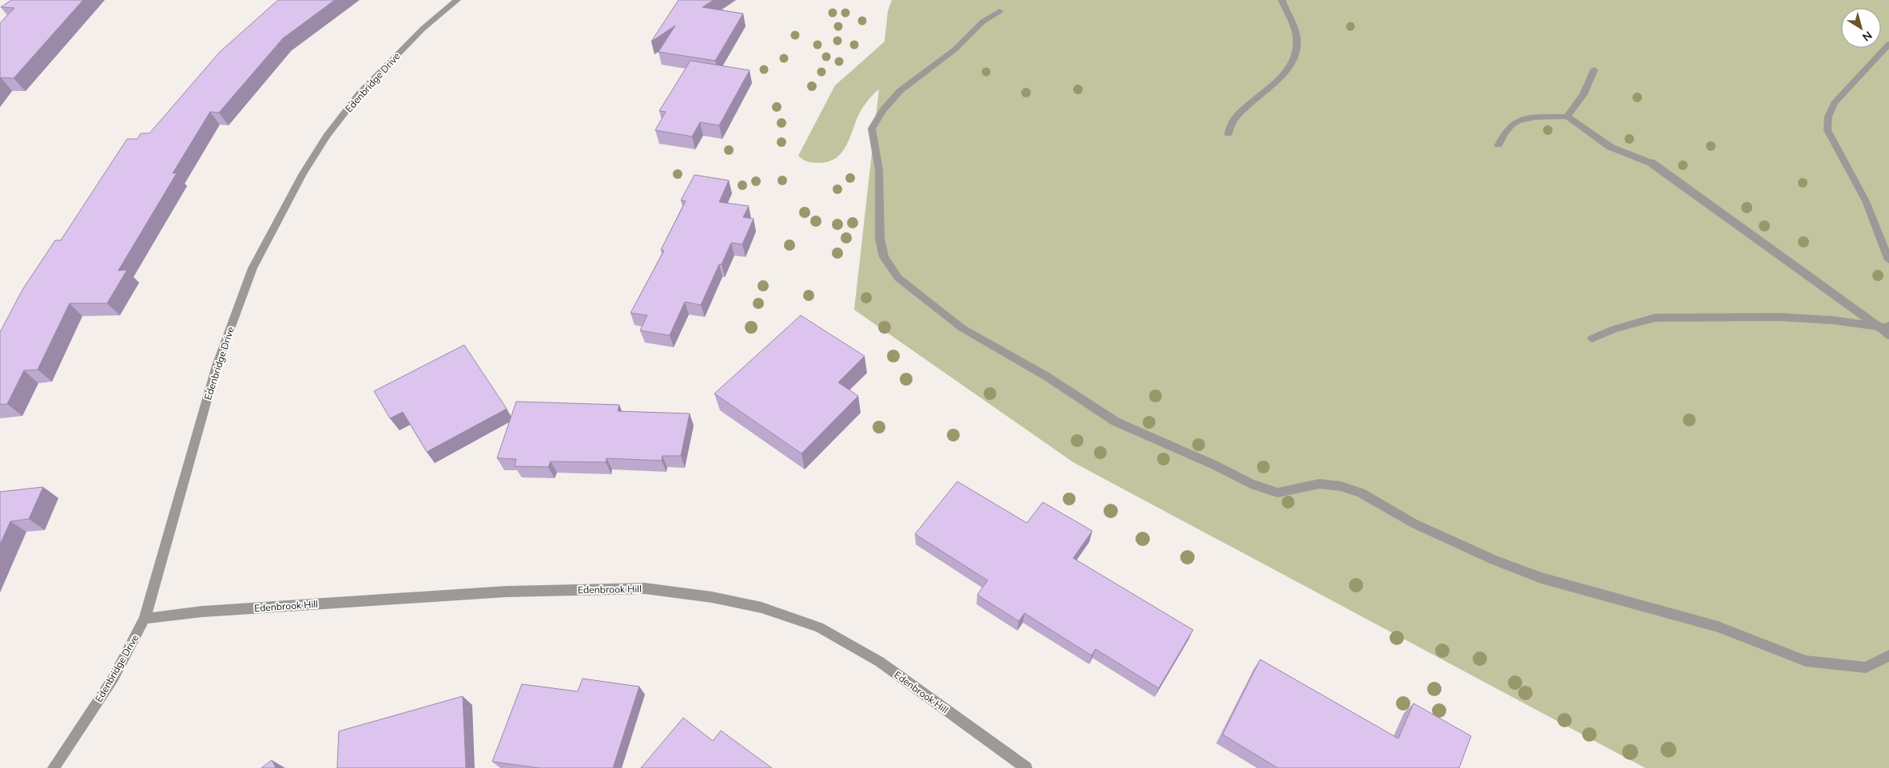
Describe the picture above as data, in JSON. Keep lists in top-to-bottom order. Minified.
{"streets":{"street":["Edenbridge Drive","Edenbrook Hill"]},"crossings":[["Edenbridge Drive","Edenbrook Hill"]],"north":"bottom right"}
